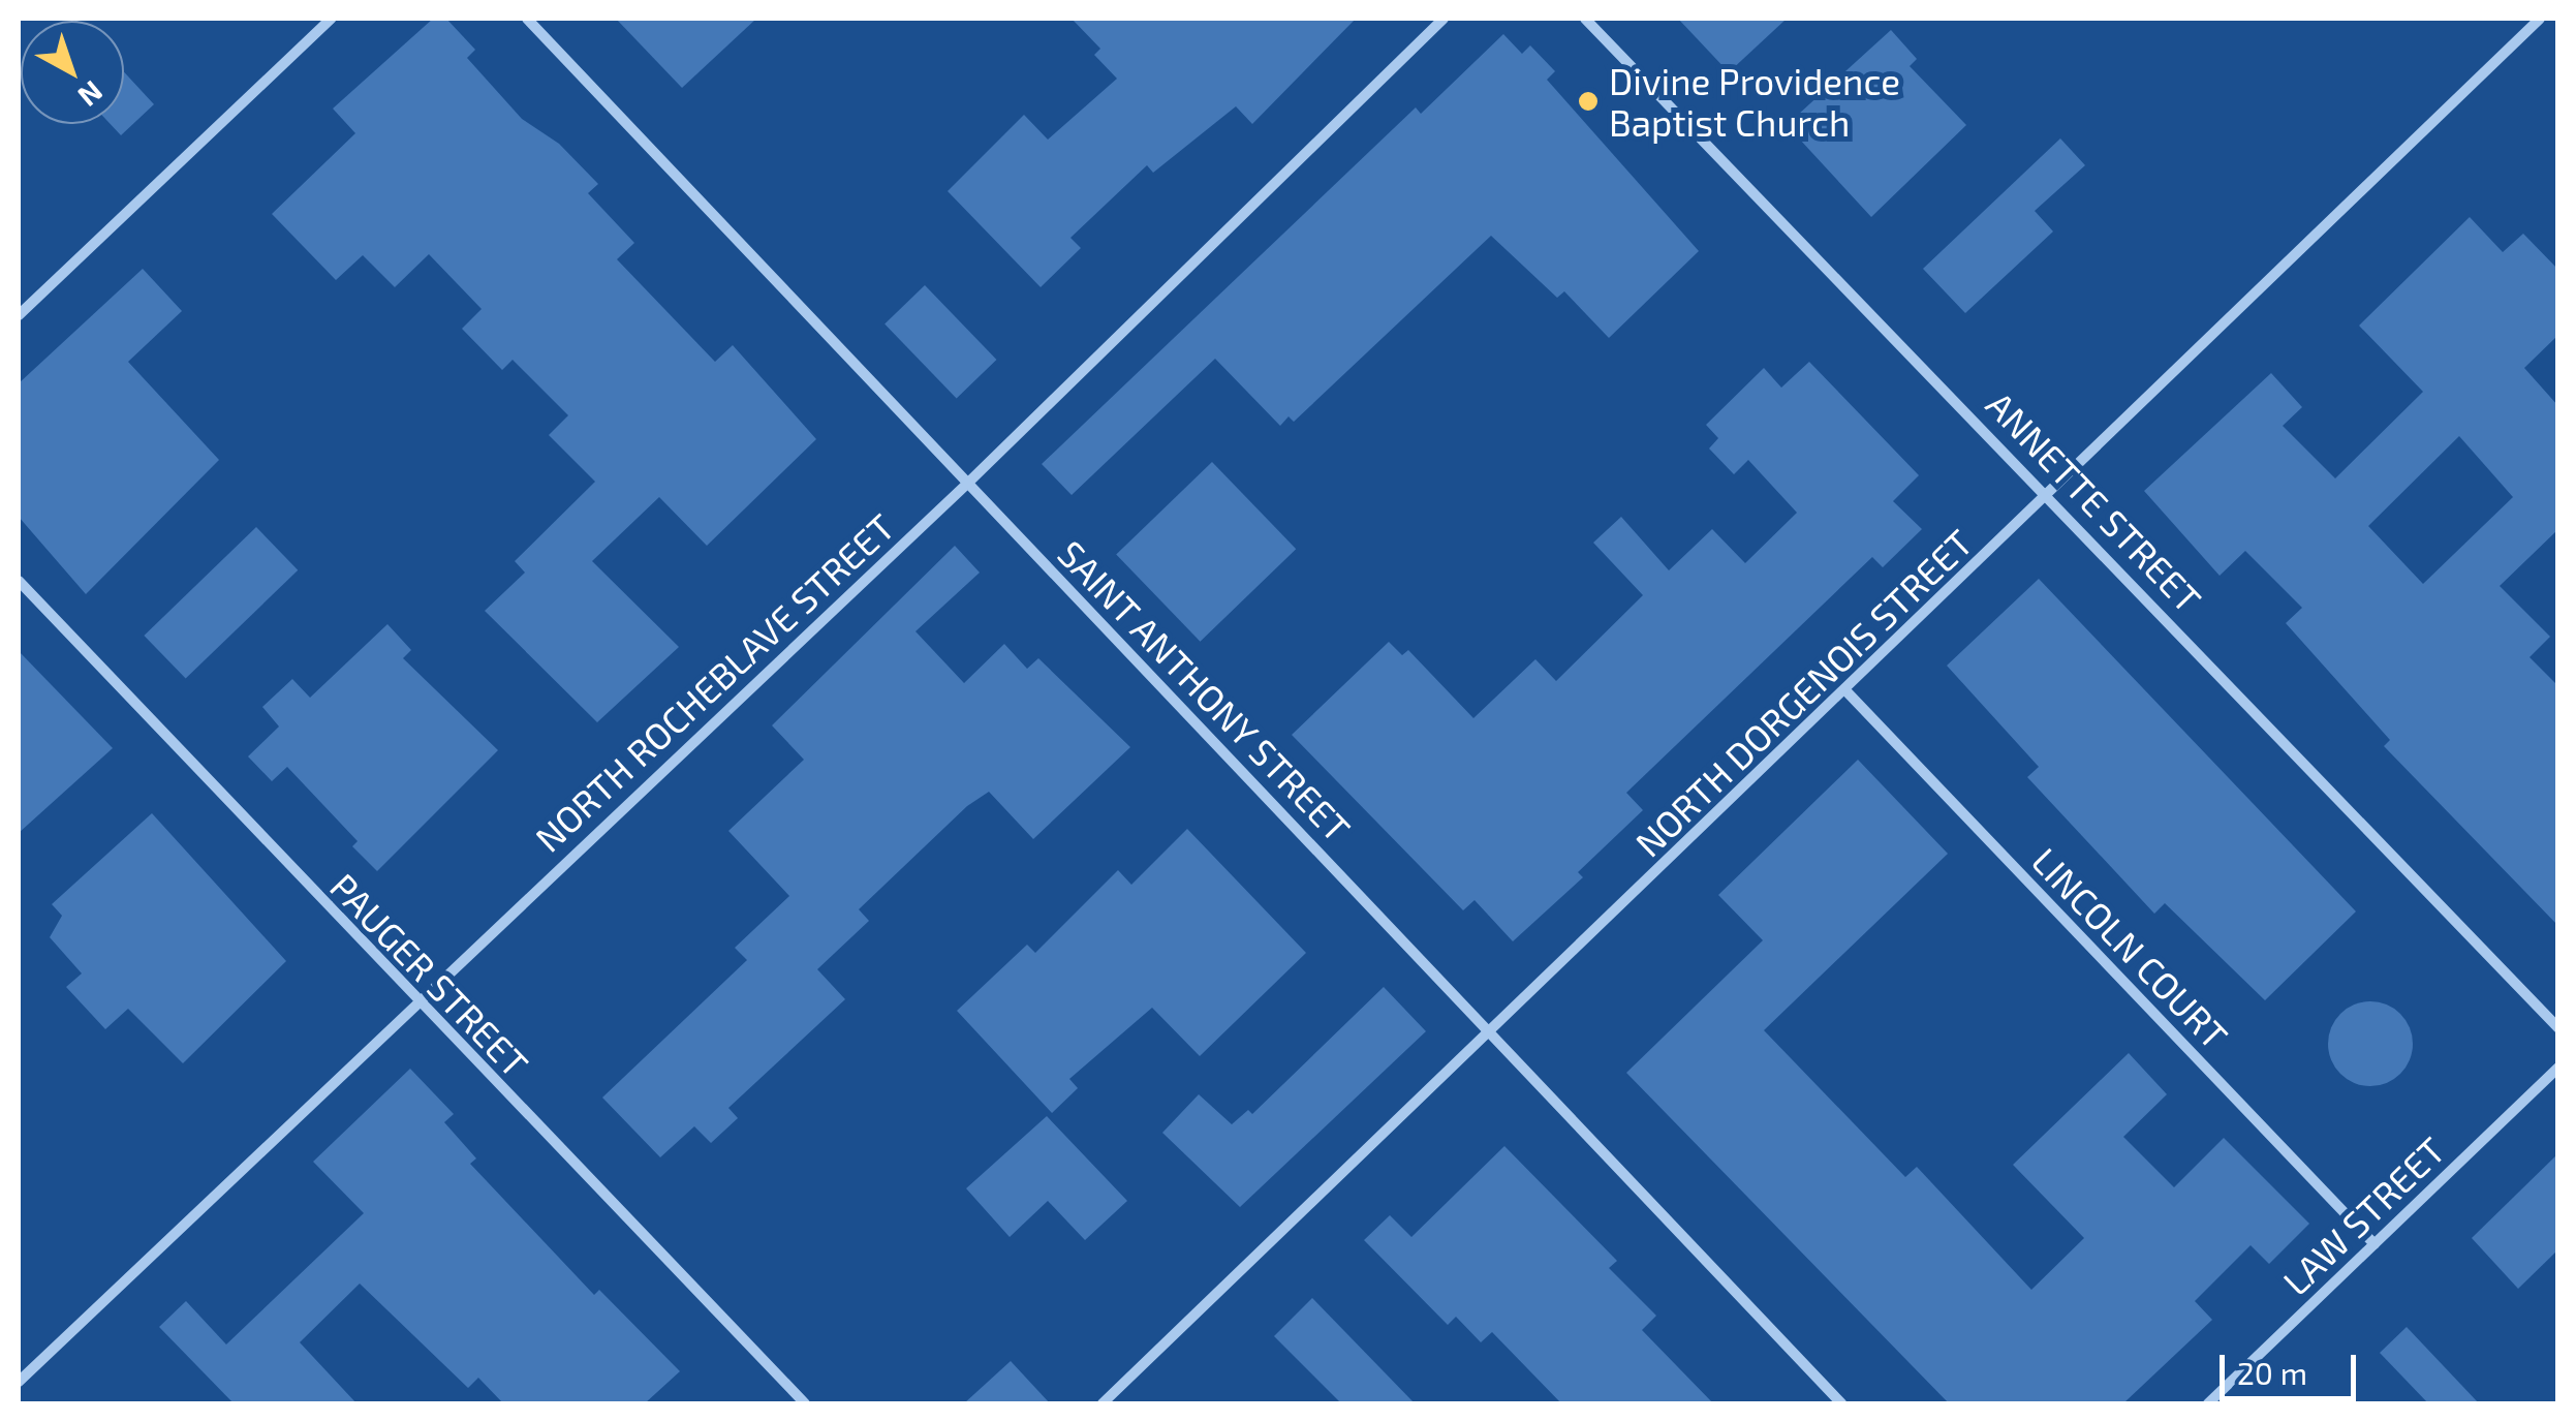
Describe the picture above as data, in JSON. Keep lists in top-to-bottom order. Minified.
{"streets":{"street":["ANNETTE STREET","NORTH ROCHEBLAVE STREET","SAINT ANTHONY STREET","NORTH DORGENOIS STREET","LINCOLN COURT","PAUGER STREET","LAW STREET"]},"crossings":[["ANNETTE STREET","NORTH DORGENOIS STREET"],["NORTH ROCHEBLAVE STREET","SAINT ANTHONY STREET"],["NORTH ROCHEBLAVE STREET","PAUGER STREET"],["SAINT ANTHONY STREET","NORTH DORGENOIS STREET"],["NORTH DORGENOIS STREET","LINCOLN COURT"],["LINCOLN COURT","LAW STREET"]],"places":["Divine Providence Baptist Church"],"scale_bar":"20 m","north":"bottom right"}
